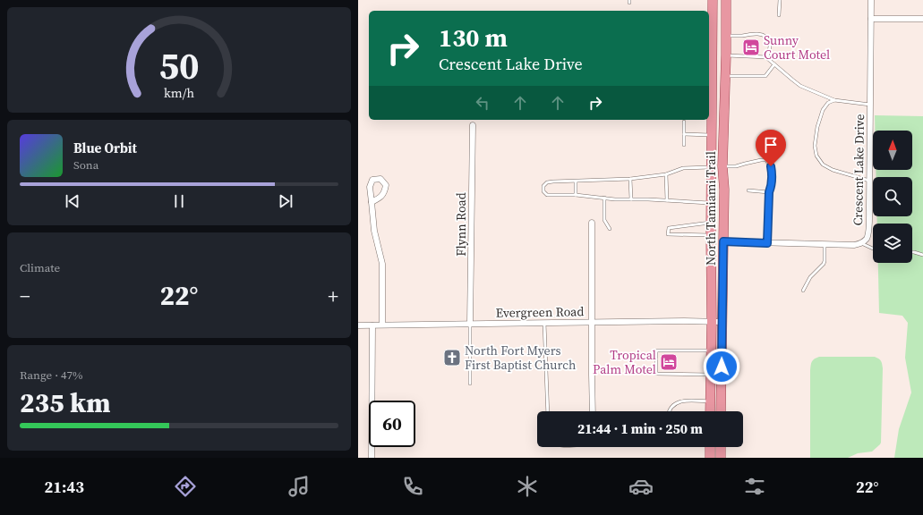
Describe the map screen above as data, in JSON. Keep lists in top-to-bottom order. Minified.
{"streets":{"main road":["North Tamiami Trail"],"street":["Crescent Lake Drive","Flynn Road","Evergreen Road"]},"crossings":[["Crescent Lake Drive","North Tamiami Trail"],["North Tamiami Trail","Evergreen Road"],["Flynn Road","Evergreen Road"]],"places":{"hotel":["Sunny Court Motel","Tropical Palm Motel"],"church":["North Fort Myers First Baptist Church"]},"north":"top","page":{"turn":["130 m","Crescent Lake Drive"],"song":["Blue Orbit","Sona"],"tile":["Climate",["Range · 47%","235 km"]],"heat":["−","22°","+"],"limit":"60","trip":"21:44 · 1 min · 250 m","tabs":["21:43","22°"],"gauge":["50","km/h"]}}
